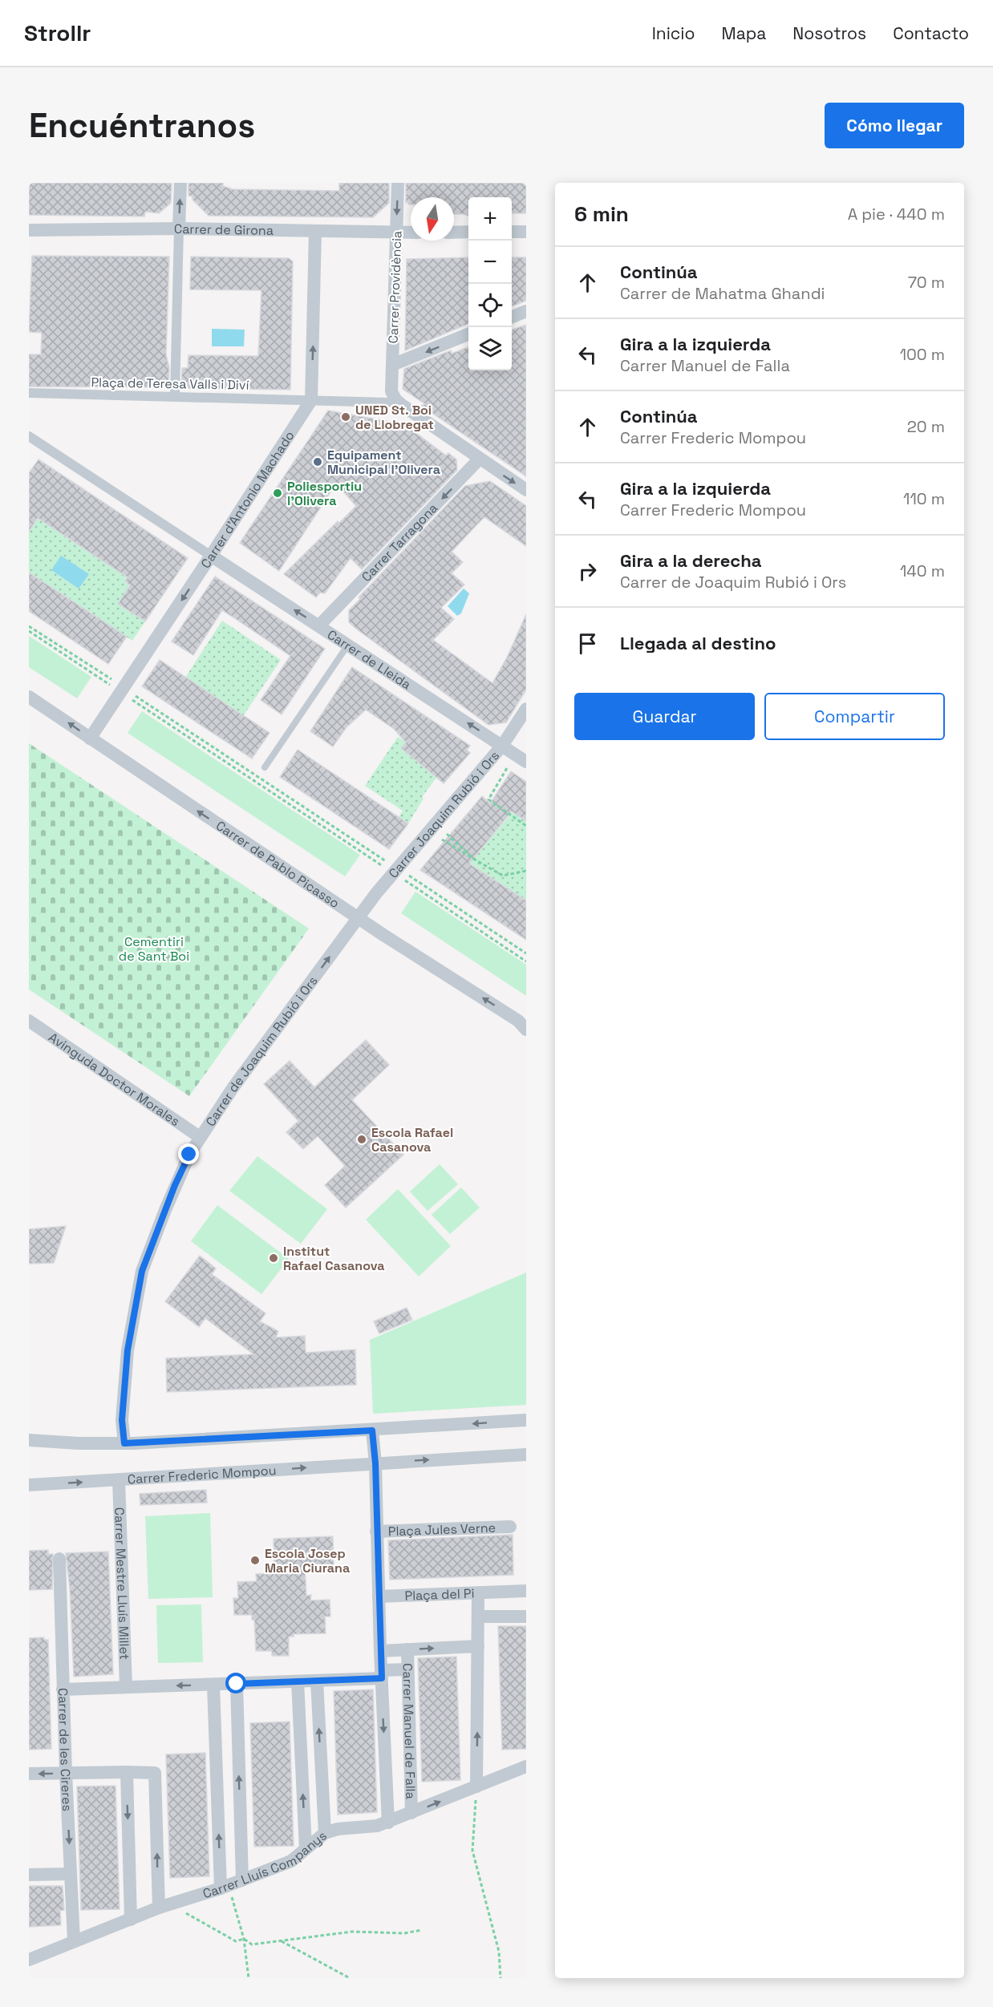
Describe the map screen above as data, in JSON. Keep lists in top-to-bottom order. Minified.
{"streets":{"street":["Carrer de Girona","Carrer Providència","Plaça de Teresa Valls i Diví","Carrer d'Antonio Machado","Carrer Tarragona","Carrer de Lleida","Carrer Joaquim Rubió i Ors","Carrer de Pablo Picasso","Carrer de Joaquim Rubió i Ors","Avinguda Doctor Morales","Carrer Frederic Mompou","Plaça Jules Verne","Carrer Mestre Lluís Millet","Plaça del Pi","Carrer Manuel de Falla","Carrer de les Cireres","Carrer Lluís Companys"]},"crossings":[["Carrer de Girona","Carrer Providència"],["Carrer Providència","Plaça de Teresa Valls i Diví"],["Plaça de Teresa Valls i Diví","Carrer d'Antonio Machado"],["Carrer d'Antonio Machado","Carrer de Lleida"],["Carrer d'Antonio Machado","Carrer de Pablo Picasso"],["Carrer Tarragona","Carrer de Lleida"],["Carrer de Lleida","Carrer Joaquim Rubió i Ors"],["Carrer Joaquim Rubió i Ors","Carrer de Pablo Picasso"],["Carrer Joaquim Rubió i Ors","Carrer de Joaquim Rubió i Ors"],["Carrer de Pablo Picasso","Carrer de Joaquim Rubió i Ors"],["Carrer de Joaquim Rubió i Ors","Avinguda Doctor Morales"],["Carrer Frederic Mompou","Carrer Mestre Lluís Millet"],["Carrer Frederic Mompou","Carrer Manuel de Falla"],["Plaça Jules Verne","Carrer Manuel de Falla"],["Plaça del Pi","Carrer Manuel de Falla"],["Plaça del Pi","Carrer Lluís Companys"],["Carrer Manuel de Falla","Carrer Lluís Companys"],["Carrer de les Cireres","Carrer Lluís Companys"]],"one_way":["Carrer d'Antonio Machado","Carrer Tarragona","Carrer de Lleida","Carrer de Pablo Picasso","Carrer de Joaquim Rubió i Ors","Plaça del Pi"],"parks":["Cementiri de Sant Boi"],"places":["UNED St. Boi de Llobregat","Equipament Municipal l'Olivera","Poliesportiu l'Olivera","Escola Rafael Casanova","Institut Rafael Casanova","Escola Josep Maria Ciurana"],"north":"bottom","page":{"header":"Strollr","nav":["Inicio","Mapa","Nosotros","Contacto"],"buttons":["Cómo llegar",["Guardar","Compartir"]],"title":"Encuéntranos","heading":["6 min","A pie · 440 m"],"map_buttons":["+","−"],"list":[["Continúa","Carrer de Mahatma Ghandi","70 m"],["Gira a la izquierda","Carrer Manuel de Falla","100 m"],["Continúa","Carrer Frederic Mompou","20 m"],["Gira a la izquierda","Carrer Frederic Mompou","110 m"],["Gira a la derecha","Carrer de Joaquim Rubió i Ors","140 m"],"Llegada al destino"]}}
